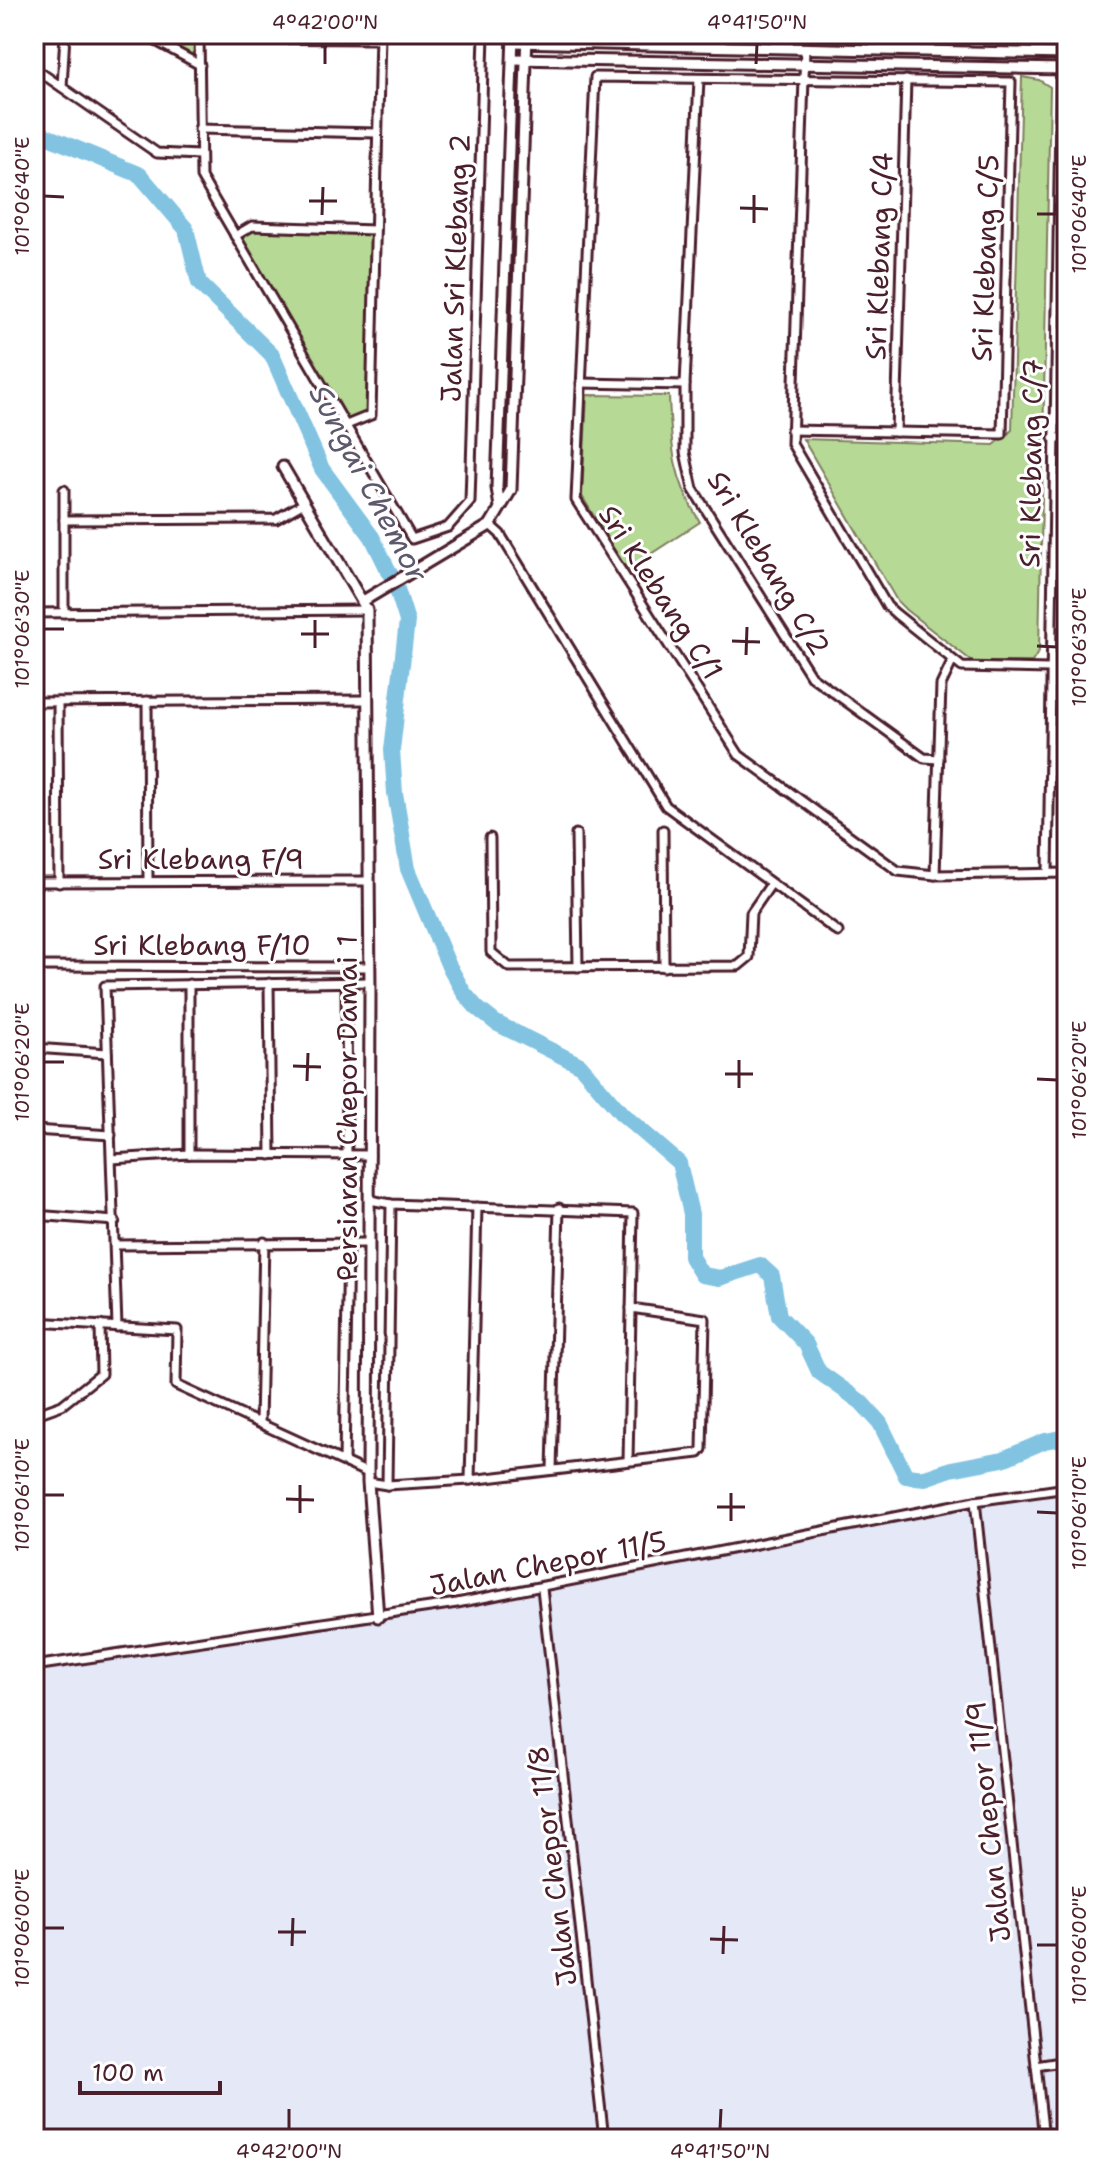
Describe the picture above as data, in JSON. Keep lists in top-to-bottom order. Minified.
{"streets":{"street":["Sri Klebang C/4","Sri Klebang C/5","Jalan Sri Klebang 2","Sri Klebang C/7","Sri Klebang C/2","Sri Klebang C/1","Sri Klebang F/9","Sri Klebang F/10","Persiaran Chepor Damai 1","Jalan Chepor 11/5","Jalan Chepor 11/9","Jalan Chepor 11/8"]},"crossings":[["Sri Klebang C/4","Sri Klebang C/5"],["Sri Klebang C/7","Sri Klebang C/1"],["Sri Klebang C/2","Sri Klebang C/1"],["Sri Klebang F/9","Persiaran Chepor Damai 1"],["Sri Klebang F/10","Persiaran Chepor Damai 1"],["Persiaran Chepor Damai 1","Jalan Chepor 11/5"],["Jalan Chepor 11/5","Jalan Chepor 11/9"],["Jalan Chepor 11/5","Jalan Chepor 11/8"]],"water":["Sungai Chemor"],"scale_bar":"100 m","coordinates":["4°42'00\"N","4°41'50\"N","101°06'40\"E","101°06'30\"E","101°06'20\"E","101°06'10\"E","101°06'00\"E"]}
